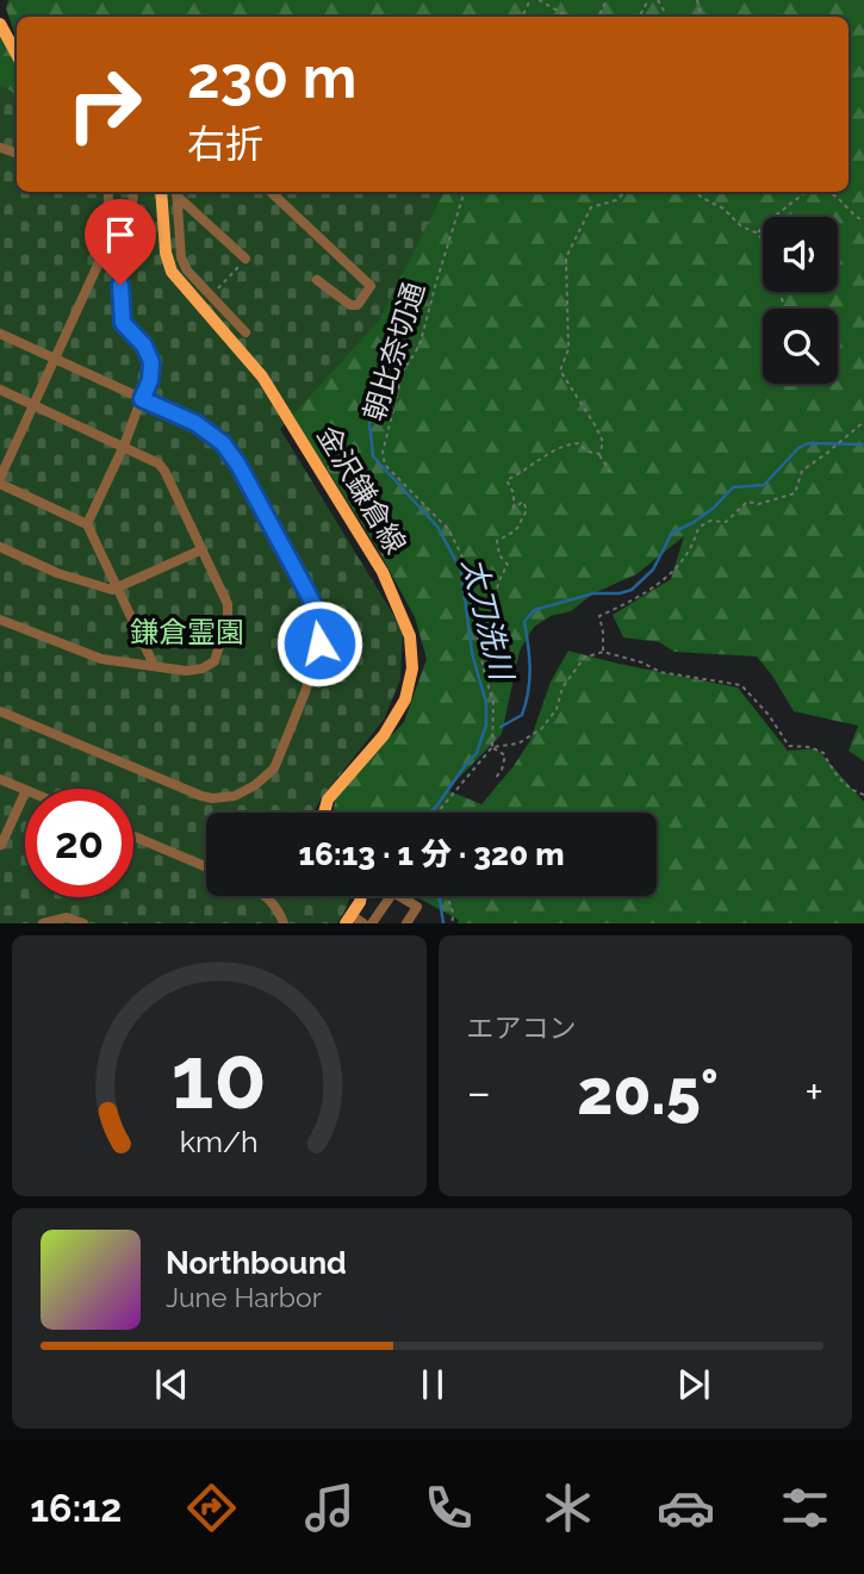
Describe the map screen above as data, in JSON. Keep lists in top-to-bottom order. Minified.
{"streets":{"main road":["金沢鎌倉線"],"path":["朝比奈切通"]},"water":["太刀洗川"],"parks":["鎌倉霊園"],"page":{"turn":["230 m","右折"],"limit":"20","trip":"16:13 · 1 分 · 320 m","tile":"エアコン","heat":["−","20.5°","+"],"song":["Northbound","June Harbor"],"tabs":"16:12","gauge":["10","km/h"]}}
